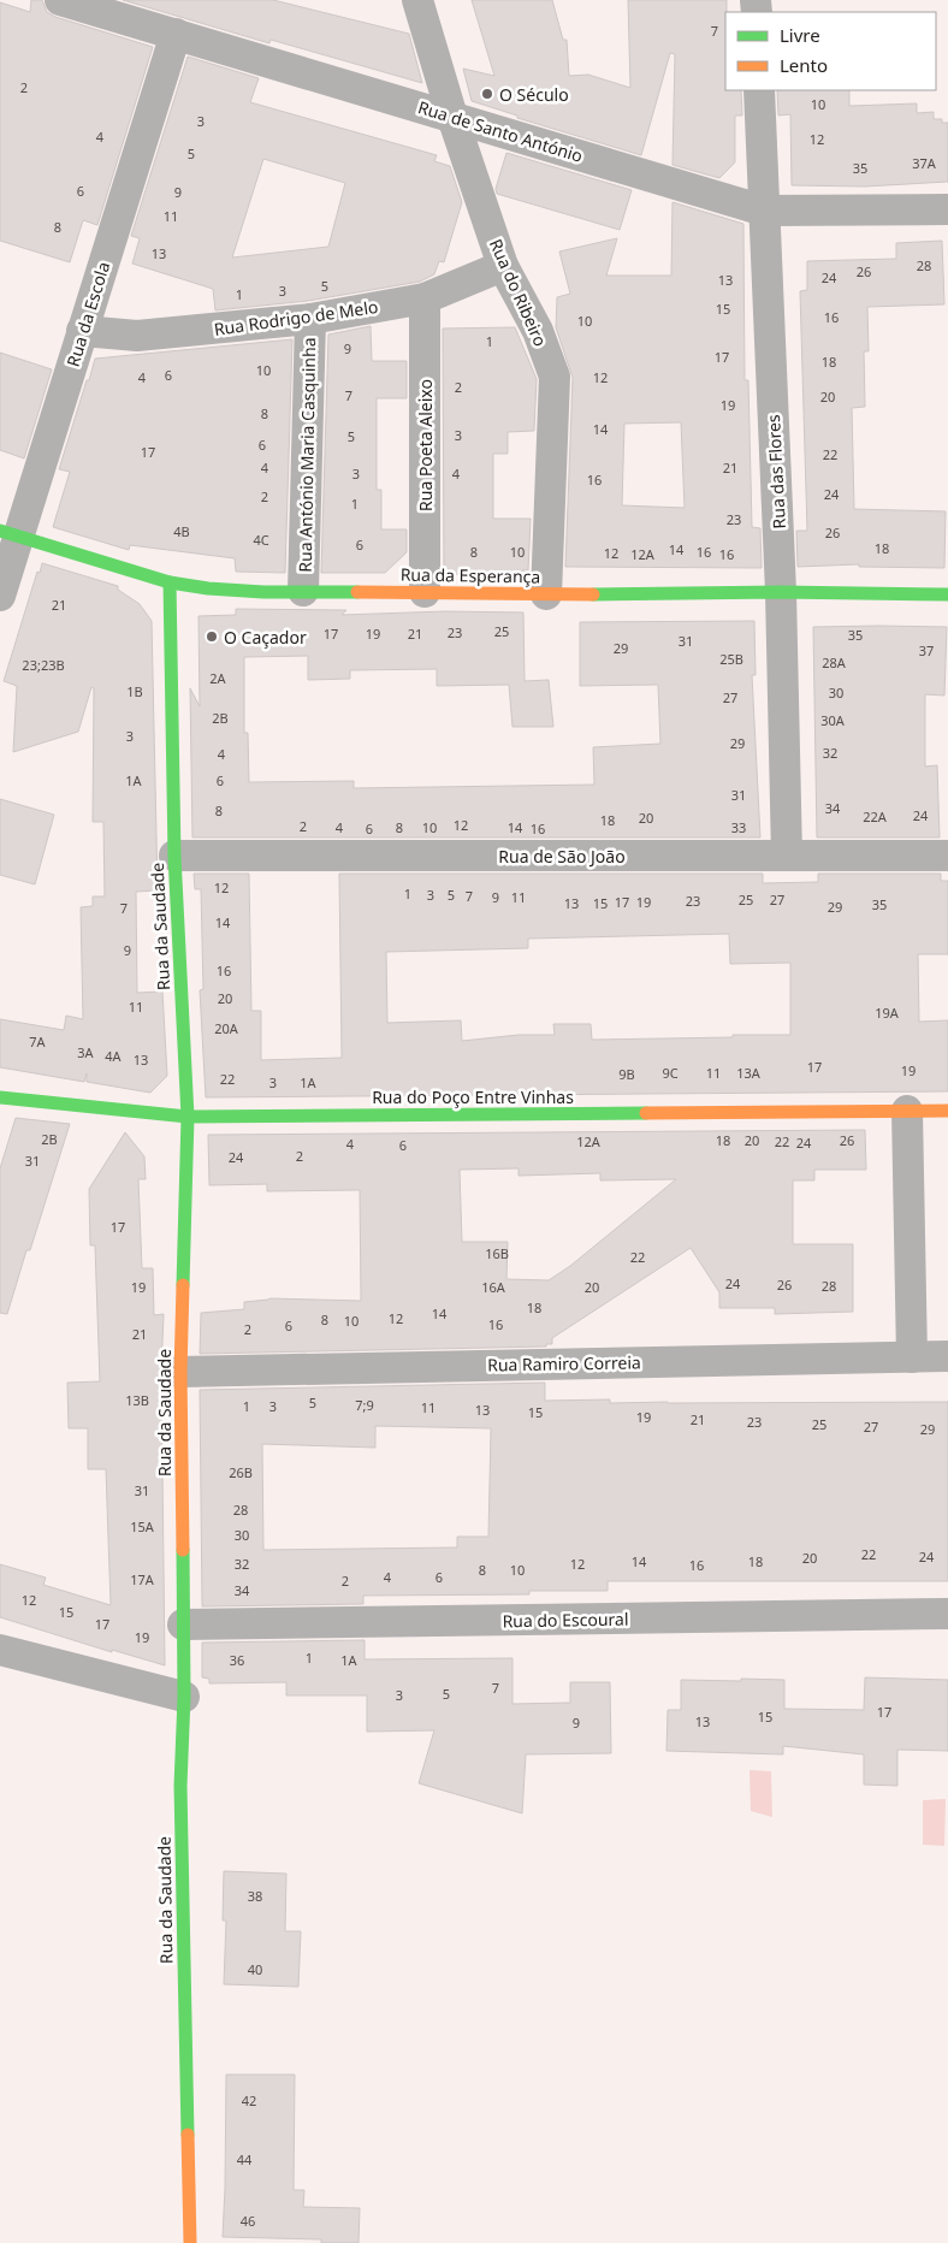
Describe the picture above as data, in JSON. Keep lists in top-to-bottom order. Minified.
{"streets":{"street":["Rua de Santo António","Rua do Ribeiro","Rua da Escola","Rua Rodrigo de Melo","Rua Poeta Aleixo","Rua António Maria Casquinha","Rua das Flores","Rua da Esperança","Rua de São João","Rua da Saudade","Rua do Poço Entre Vinhas","Rua Ramiro Correia","Rua do Escoural"]},"crossings":[["Rua de Santo António","Rua do Ribeiro"],["Rua de Santo António","Rua da Escola"],["Rua de Santo António","Rua das Flores"],["Rua do Ribeiro","Rua Rodrigo de Melo"],["Rua do Ribeiro","Rua da Esperança"],["Rua da Escola","Rua Rodrigo de Melo"],["Rua da Escola","Rua da Esperança"],["Rua Rodrigo de Melo","Rua Poeta Aleixo"],["Rua Rodrigo de Melo","Rua António Maria Casquinha"],["Rua Poeta Aleixo","Rua da Esperança"],["Rua António Maria Casquinha","Rua da Esperança"],["Rua das Flores","Rua da Esperança"],["Rua das Flores","Rua de São João"],["Rua da Esperança","Rua da Saudade"],["Rua de São João","Rua da Saudade"],["Rua da Saudade","Rua do Poço Entre Vinhas"],["Rua da Saudade","Rua Ramiro Correia"],["Rua da Saudade","Rua do Escoural"]],"places":["O Século","O Caçador"],"house_numbers":["7","2","10","3","4","12","5","37A","35","6","9","11","8","13","28","26","24","13","5","3","1","15","16","10","1","9","17","18","10","6","4","12","2","7","20","19","8","14","3","5","6","17","22","4","21","3","4","16","24","2","1","23","4B","26","4C","6","18","14","8","10","16","12","12A","16","21","25","23","17","19","21","35","31","29","37","25B","28A","23;23B","2A","1B","30","27","2B","30A","3","29","32","4","1A","6","31","34","8","24","22A","20","18","12","2","4","8","10","14","33","6","16","12","1","3","5","7","9","11","25","27","23","17","19","13","15","35","29","7","14","9","16","20","11","19A","20A","7A","3A","4A","13","17","19","9C","11","13A","9B","22","3","1A","2B","18","20","26","12A","22","24","4","6","2","24","31","17","16B","22","24","26","28","19","16A","20","18","14","12","8","10","16","6","2","21","13B","5","7;9","1","3","11","13","15","19","21","23","25","27","29","26B","31","28","15A","30","22","24","20","14","18","32","12","16","8","10","4","6","17A","2","34","12","15","17","19","1","36","1A","7","5","3","17","15","13","9","38","40","42","44","46"],"legend":["Livre","Lento"]}
